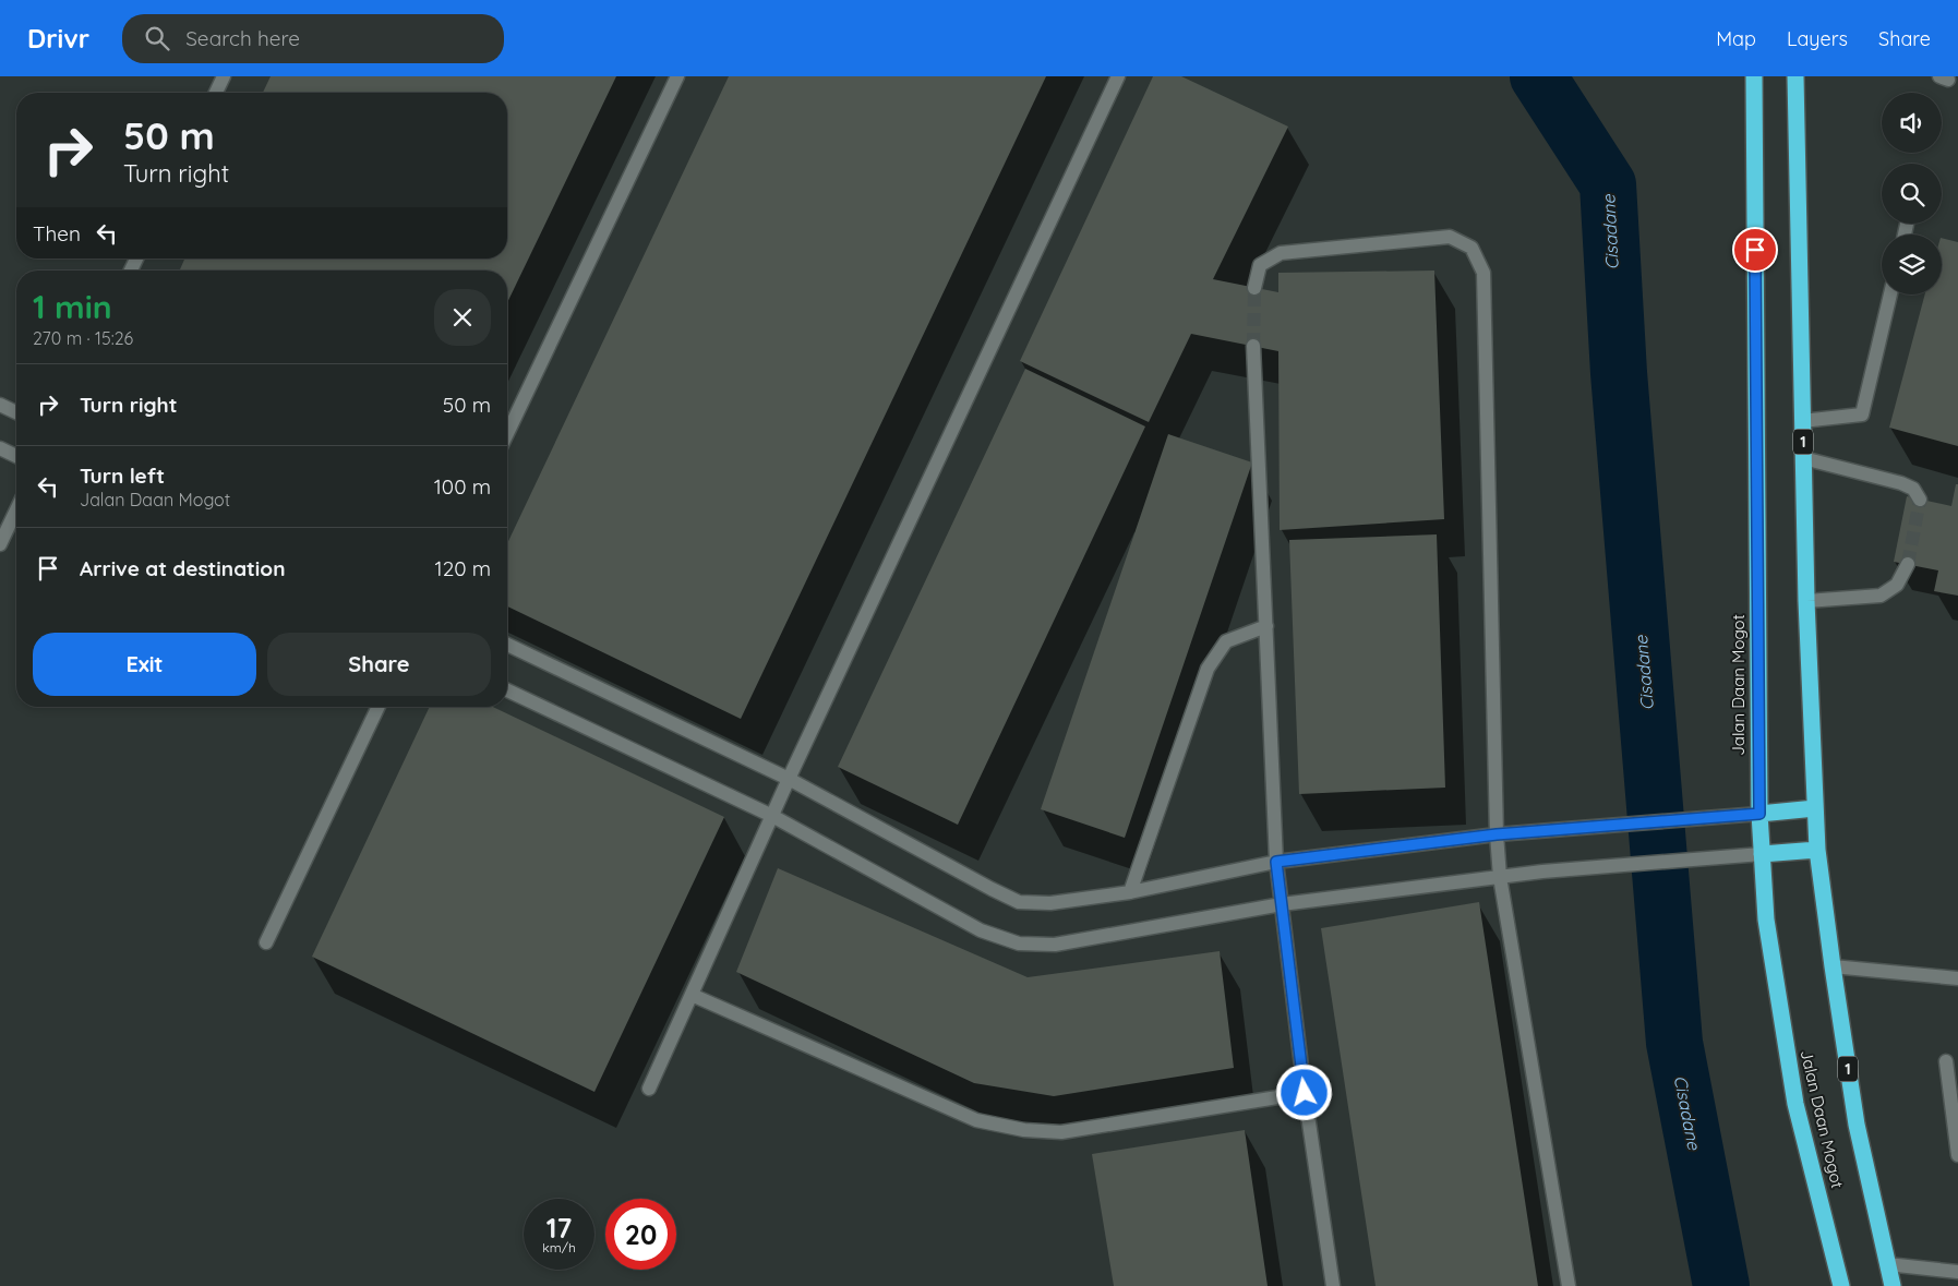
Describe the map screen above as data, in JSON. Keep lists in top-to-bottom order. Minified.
{"streets":{"highway":["1","Jalan Daan Mogot"]},"water":["Cisadane"],"page":{"header":"Drivr","search":"Search here","nav":["Map","Layers","Share"],"turn":["50 m","Turn right"],"then":"Then","heading":["1 min","270 m · 15:26"],"list":[{"name":"Turn right","value":"50 m"},{"name":"Turn left","note":"Jalan Daan Mogot","value":"100 m"},{"name":"Arrive at destination","value":"120 m"}],"buttons":["Exit","Share"],"speed":"17 km/h","limit":"20"}}
